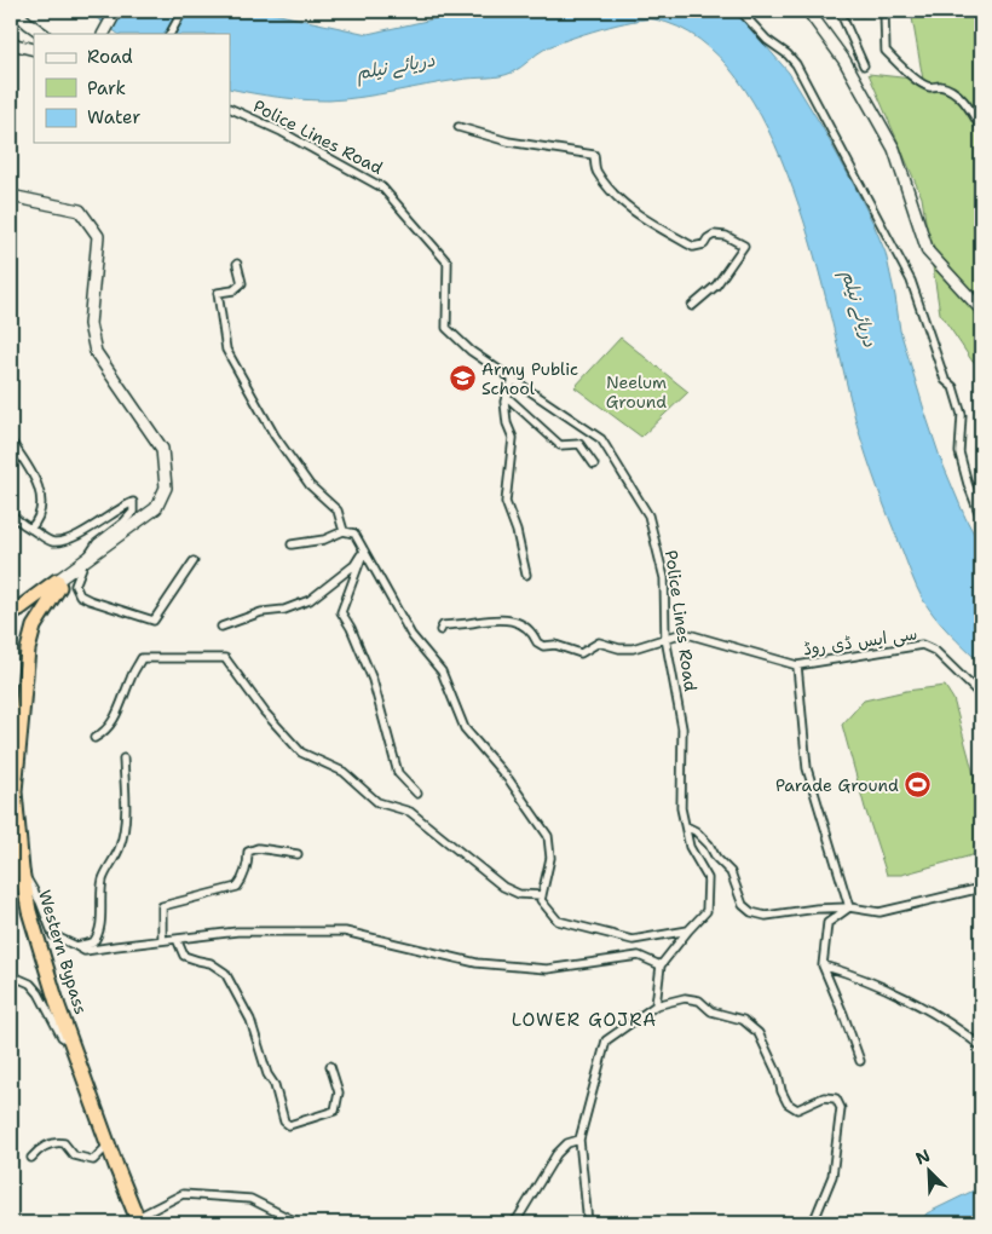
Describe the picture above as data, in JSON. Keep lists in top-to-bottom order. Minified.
{"streets":{"highway":["Western Bypass"],"street":["Police Lines Road","سی ایس ڈی روڈ"]},"districts":["LOWER GOJRA"],"water":["دریائے نیلم"],"parks":["Neelum Ground"],"places":{"school or university":["Army Public School"],"sports":["Parade Ground"]},"legend":["Road","Park","Water"],"north":"top left"}
